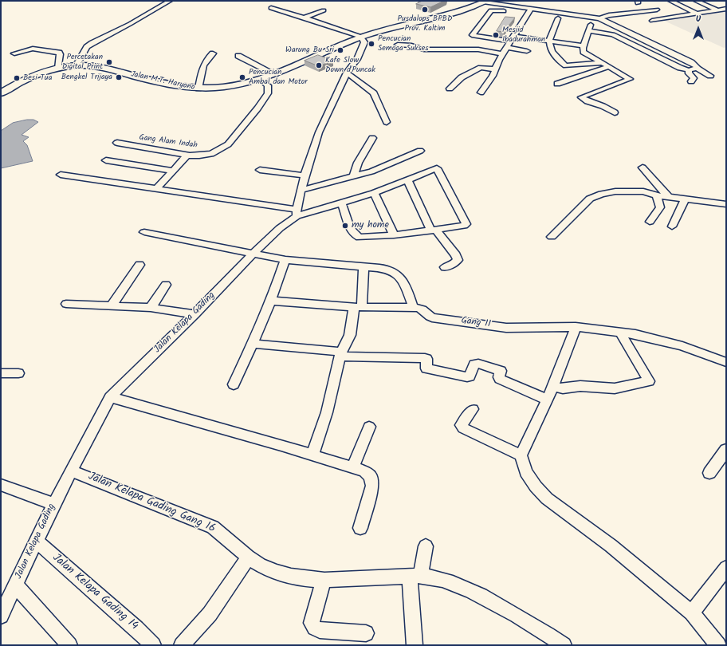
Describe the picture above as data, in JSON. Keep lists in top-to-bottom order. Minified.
{"streets":{"main road":["Jalan M.T. Haryono"],"street":["Gang Alam Indah","Jalan Kelapa Gading","Gang 11","Jalan Kelapa Gading Gang 16","Jalan Kelapa Gading 14"]},"crossings":[["Jalan M.T. Haryono","Gang Alam Indah"],["Jalan Kelapa Gading","Jalan Kelapa Gading Gang 16"],["Jalan Kelapa Gading","Jalan Kelapa Gading 14"]],"places":["Pusdalops BPBD Prov. Kaltim","Mesjid Ibadurahman","Pencucian Semoga Sukses","Warung Bu Sri","Percetakan Digital Print","Kafe Slow Down d'Puncak","Bengkel Trijaya","Pencucian Ambal dan Motor","Besi Tua","my home"],"north":"top"}
